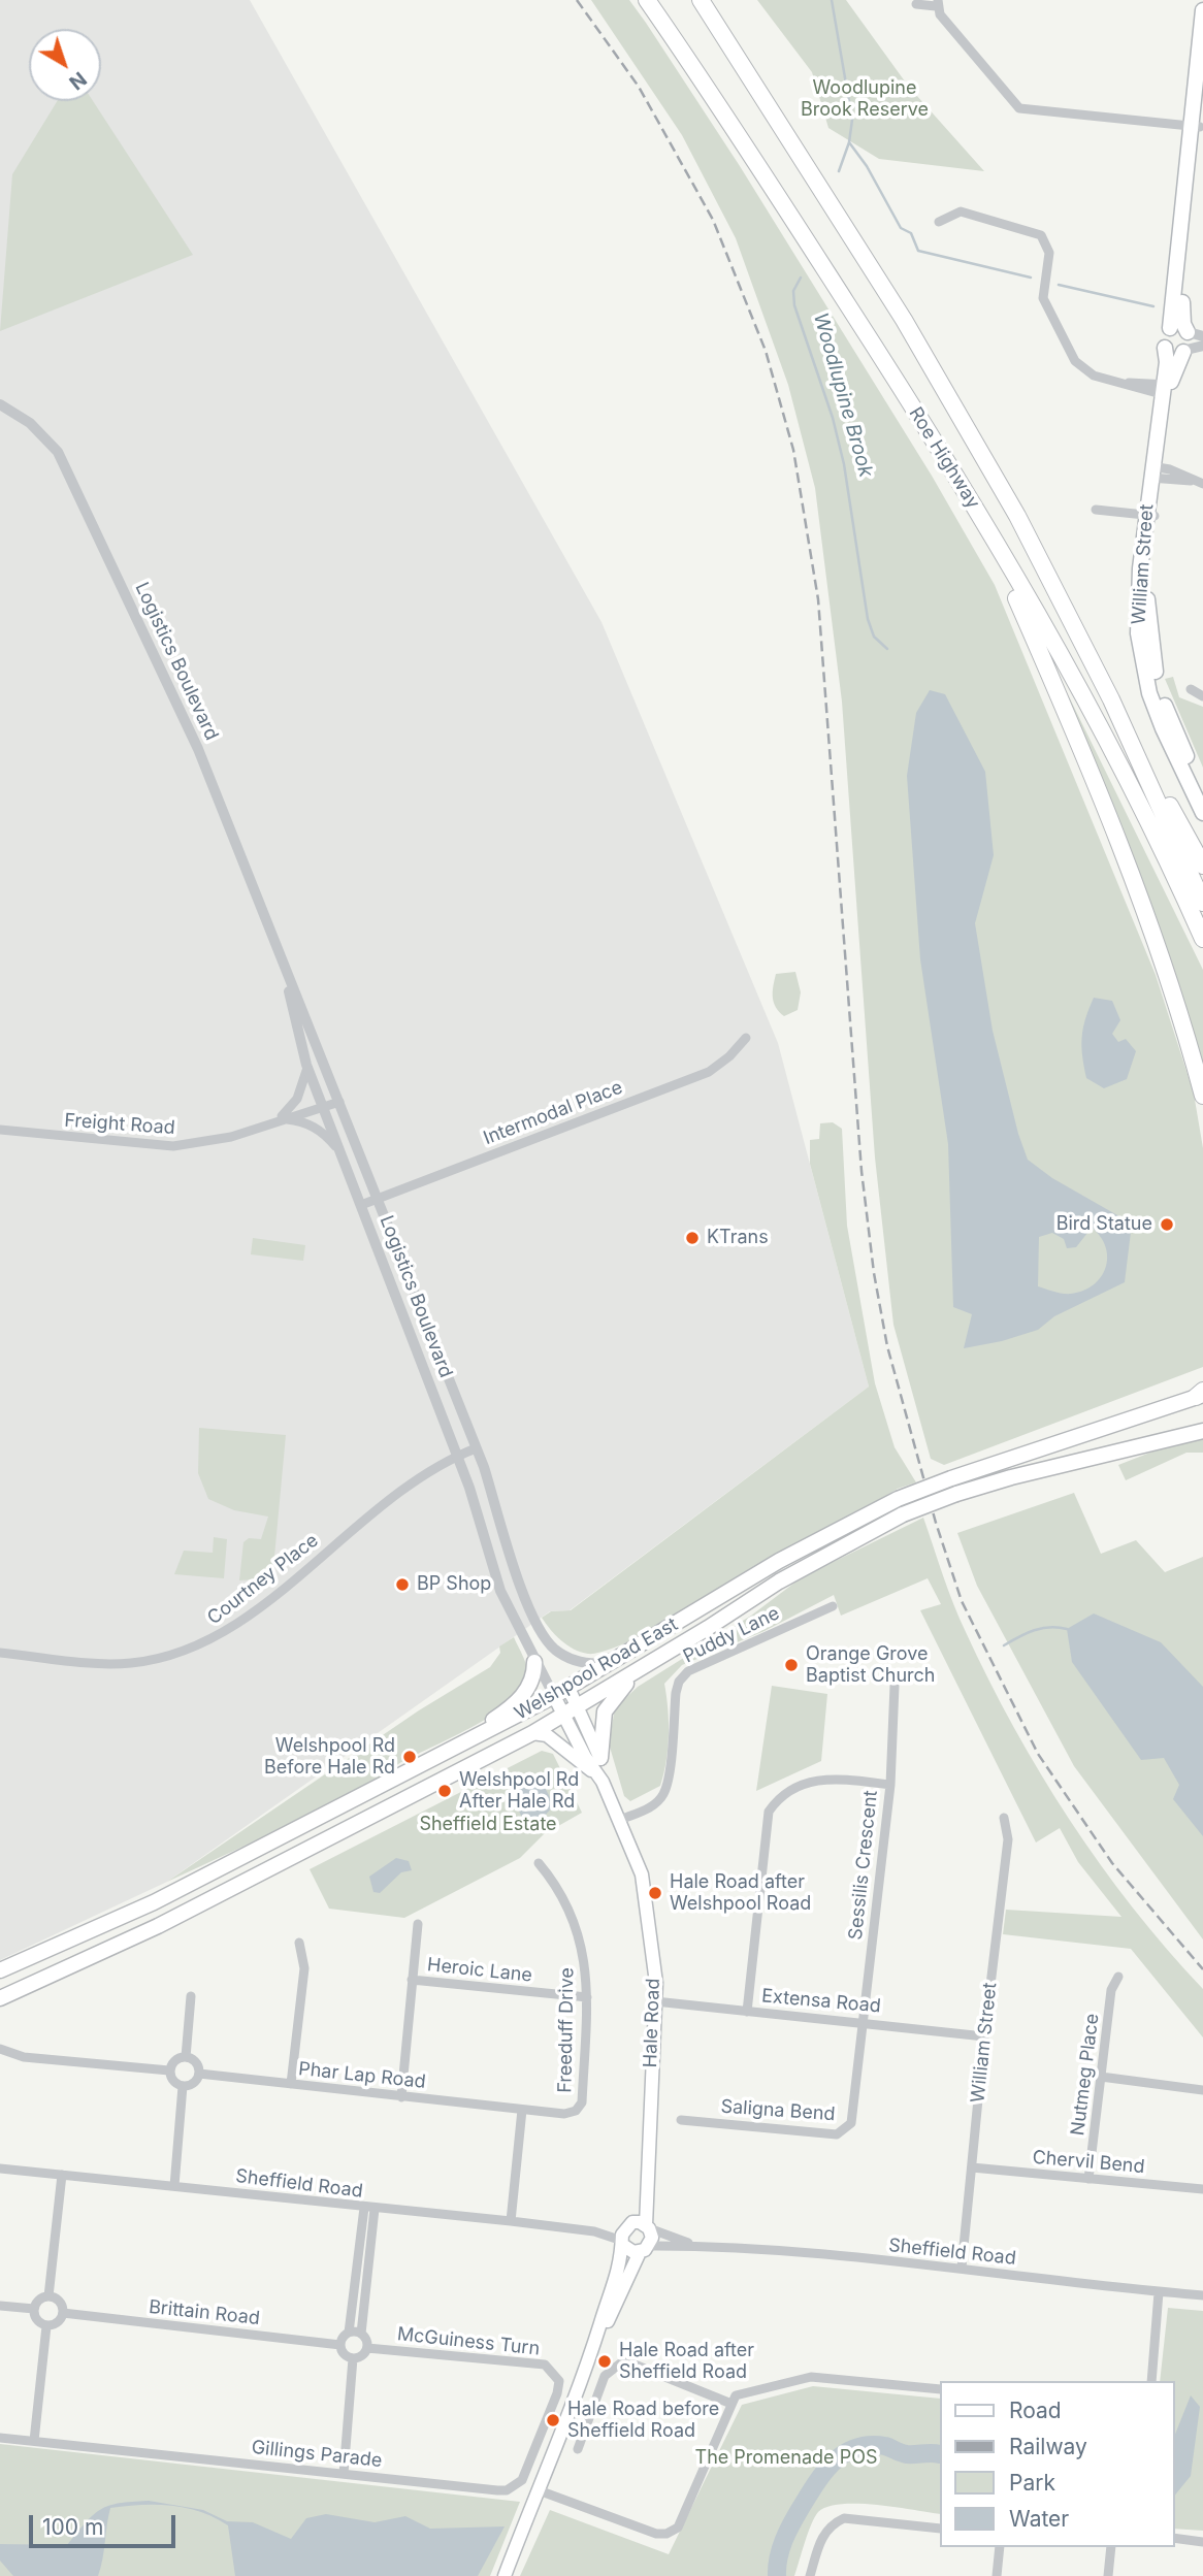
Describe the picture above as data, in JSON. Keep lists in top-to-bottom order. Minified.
{"streets":{"highway":["Roe Highway"],"main road":["William Street","Welshpool Road East","Hale Road"],"street":["Logistics Boulevard","Intermodal Place","Freight Road","Courtney Place","Puddy Lane","Sessilis Crescent","Heroic Lane","Extensa Road","Freeduff Drive","Nutmeg Place","Phar Lap Road","Saligna Bend","Chervil Bend","Sheffield Road","Brittain Road","McGuiness Turn","Gillings Parade"]},"crossings":[["William Street","Extensa Road"],["William Street","Chervil Bend"],["William Street","Sheffield Road"],["Logistics Boulevard","Intermodal Place"],["Logistics Boulevard","Freight Road"],["Logistics Boulevard","Courtney Place"],["Logistics Boulevard","Welshpool Road East"],["Logistics Boulevard","Hale Road"],["Puddy Lane","Hale Road"],["Welshpool Road East","Hale Road"],["Sessilis Crescent","Extensa Road"],["Sessilis Crescent","Saligna Bend"],["Heroic Lane","Freeduff Drive"],["Extensa Road","Hale Road"],["Extensa Road","Saligna Bend"],["Hale Road","Sheffield Road"],["Freeduff Drive","Phar Lap Road"],["Nutmeg Place","Chervil Bend"],["Brittain Road","McGuiness Turn"],["McGuiness Turn","Gillings Parade"]],"water":["Woodlupine Brook"],"parks":["Woodlupine Brook Reserve","Sheffield Estate","The Promenade POS"],"places":["Bird Statue","KTrans","BP Shop","Orange Grove Baptist Church","Welshpool Rd Before Hale Rd","Welshpool Rd After Hale Rd","Hale Road after Welshpool Road","Hale Road after Sheffield Road","Hale Road before Sheffield Road"],"legend":["Road","Railway","Park","Water"],"scale_bar":"100 m","north":"bottom right"}
